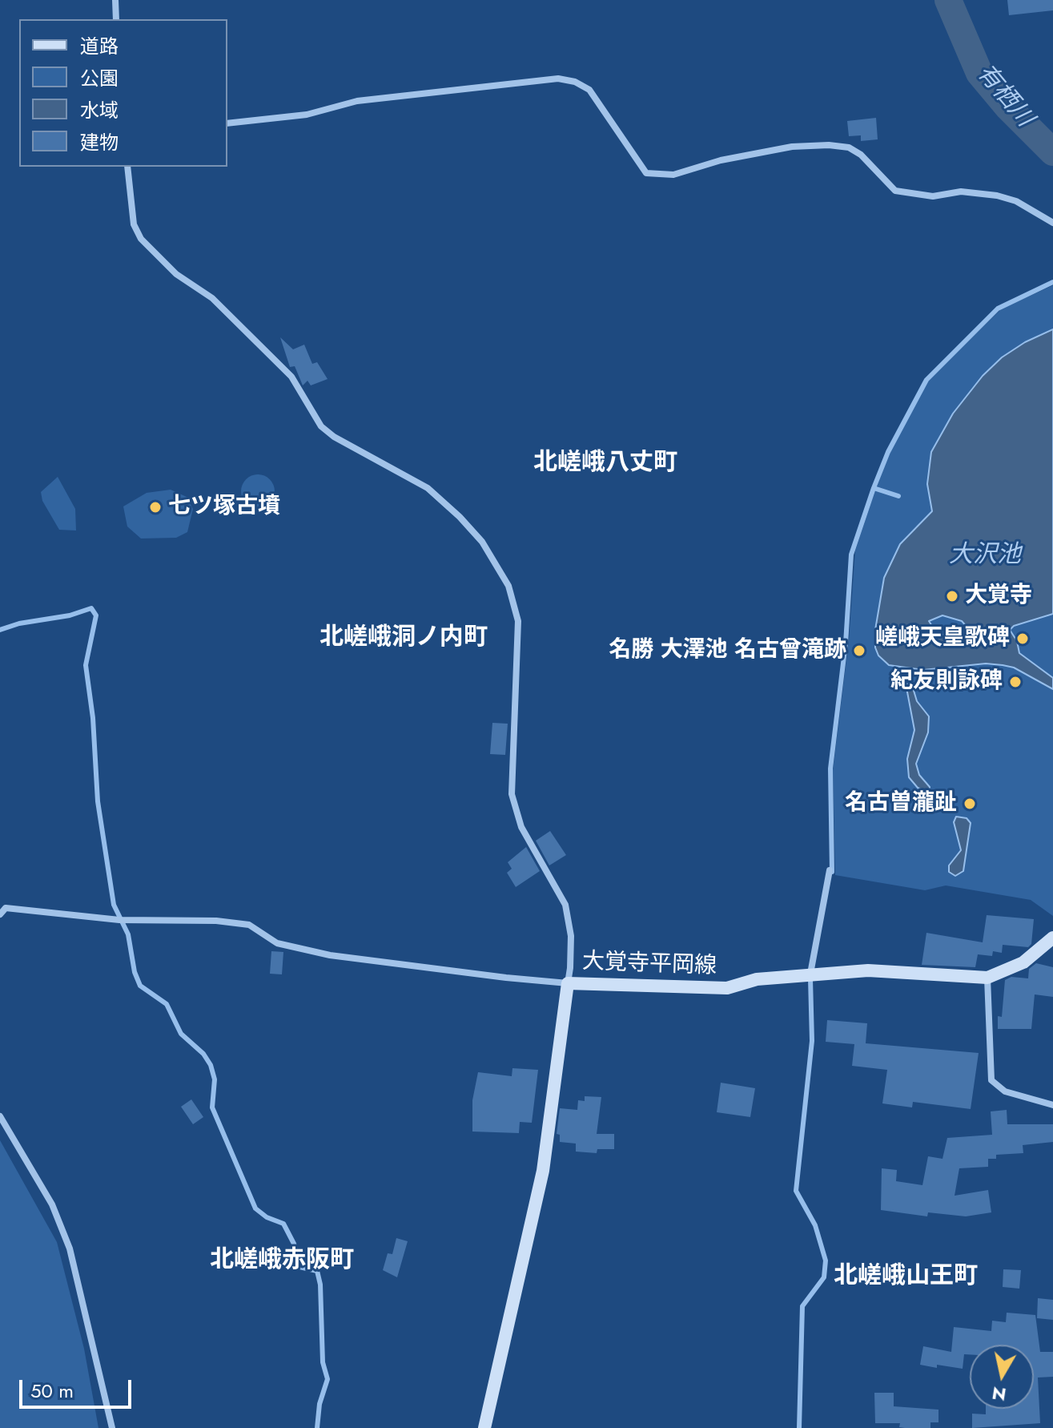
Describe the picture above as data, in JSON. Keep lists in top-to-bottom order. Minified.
{"streets":{"main road":["大覚寺平岡線"]},"districts":["北嵯峨八丈町","北嵯峨洞ノ内町","北嵯峨赤阪町","北嵯峨山王町"],"water":["有栖川","大沢池"],"places":["七ツ塚古墳","大覚寺","嵯峨天皇歌碑","名勝 大澤池 名古曾滝跡","紀友則詠碑","名古曽瀧趾"],"legend":["道路","公園","水域","建物"],"scale_bar":"50 m","north":"bottom"}
